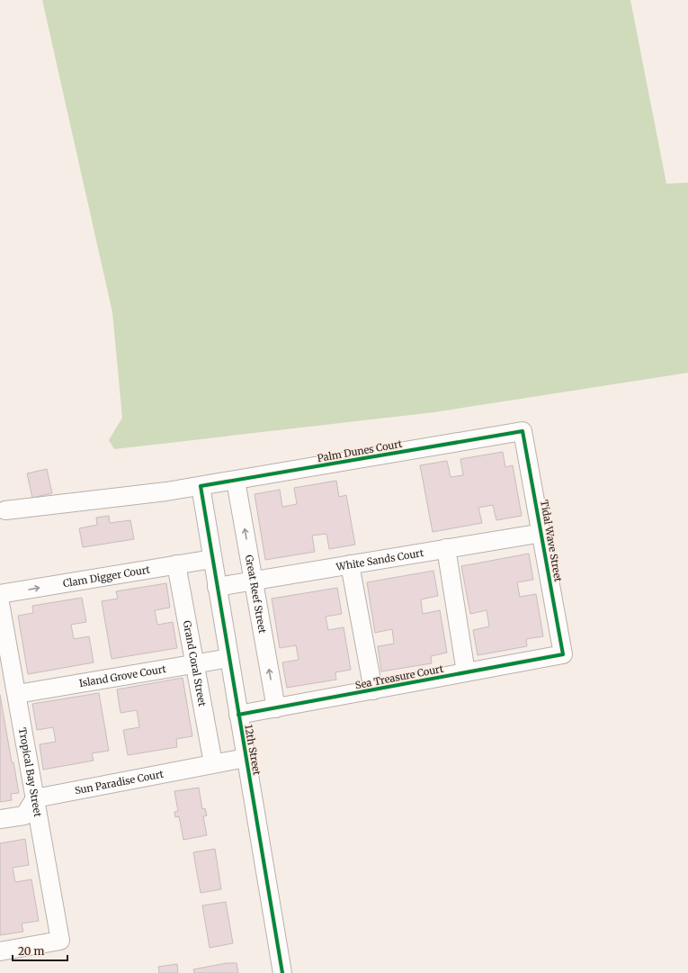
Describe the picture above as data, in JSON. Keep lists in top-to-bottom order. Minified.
{"streets":{"street":["Palm Dunes Court","Tidal Wave Street","White Sands Court","Clam Digger Court","Great Reef Street","Grand Coral Street","Island Grove Court","Sea Treasure Court","12th Street","Tropical Bay Street","Sun Paradise Court"]},"crossings":[["Palm Dunes Court","Tidal Wave Street"],["Palm Dunes Court","Great Reef Street"],["Palm Dunes Court","12th Street"],["Tidal Wave Street","White Sands Court"],["Tidal Wave Street","Sea Treasure Court"],["White Sands Court","Great Reef Street"],["White Sands Court","12th Street"],["Clam Digger Court","Grand Coral Street"],["Clam Digger Court","12th Street"],["Great Reef Street","Sea Treasure Court"],["Grand Coral Street","Island Grove Court"],["Grand Coral Street","Sun Paradise Court"],["Island Grove Court","12th Street"],["Island Grove Court","Tropical Bay Street"],["Sea Treasure Court","12th Street"],["12th Street","Sun Paradise Court"],["Tropical Bay Street","Sun Paradise Court"]],"one_way":["Clam Digger Court"],"scale_bar":"20 m"}
